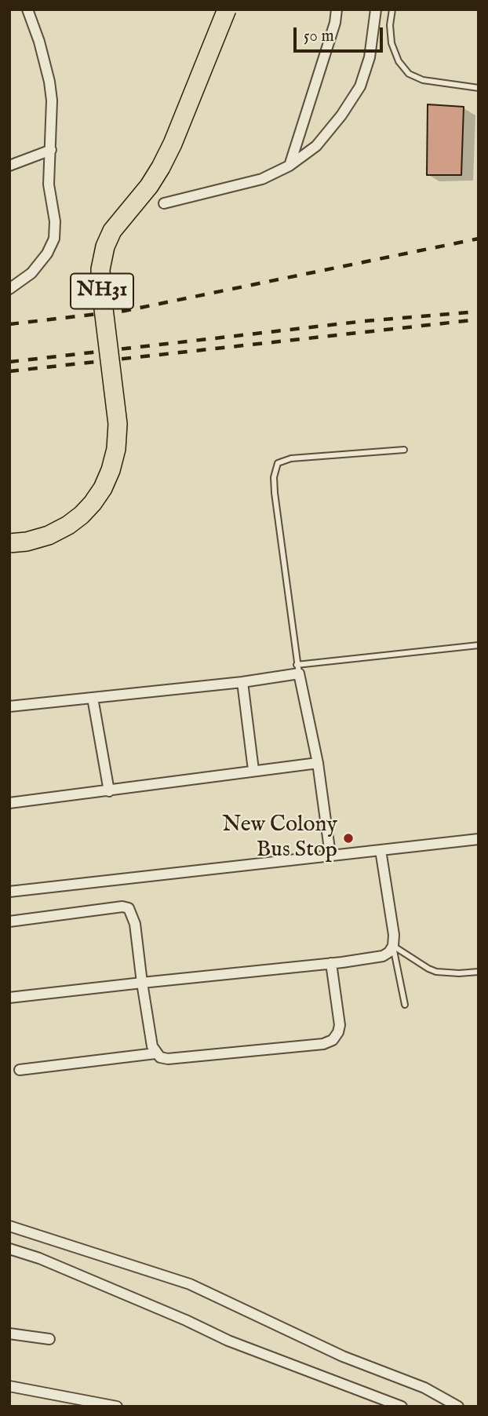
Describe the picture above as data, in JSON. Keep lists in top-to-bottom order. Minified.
{"streets":{"highway":["NH31"]},"places":["New Colony Bus Stop"],"scale_bar":"50 m"}
